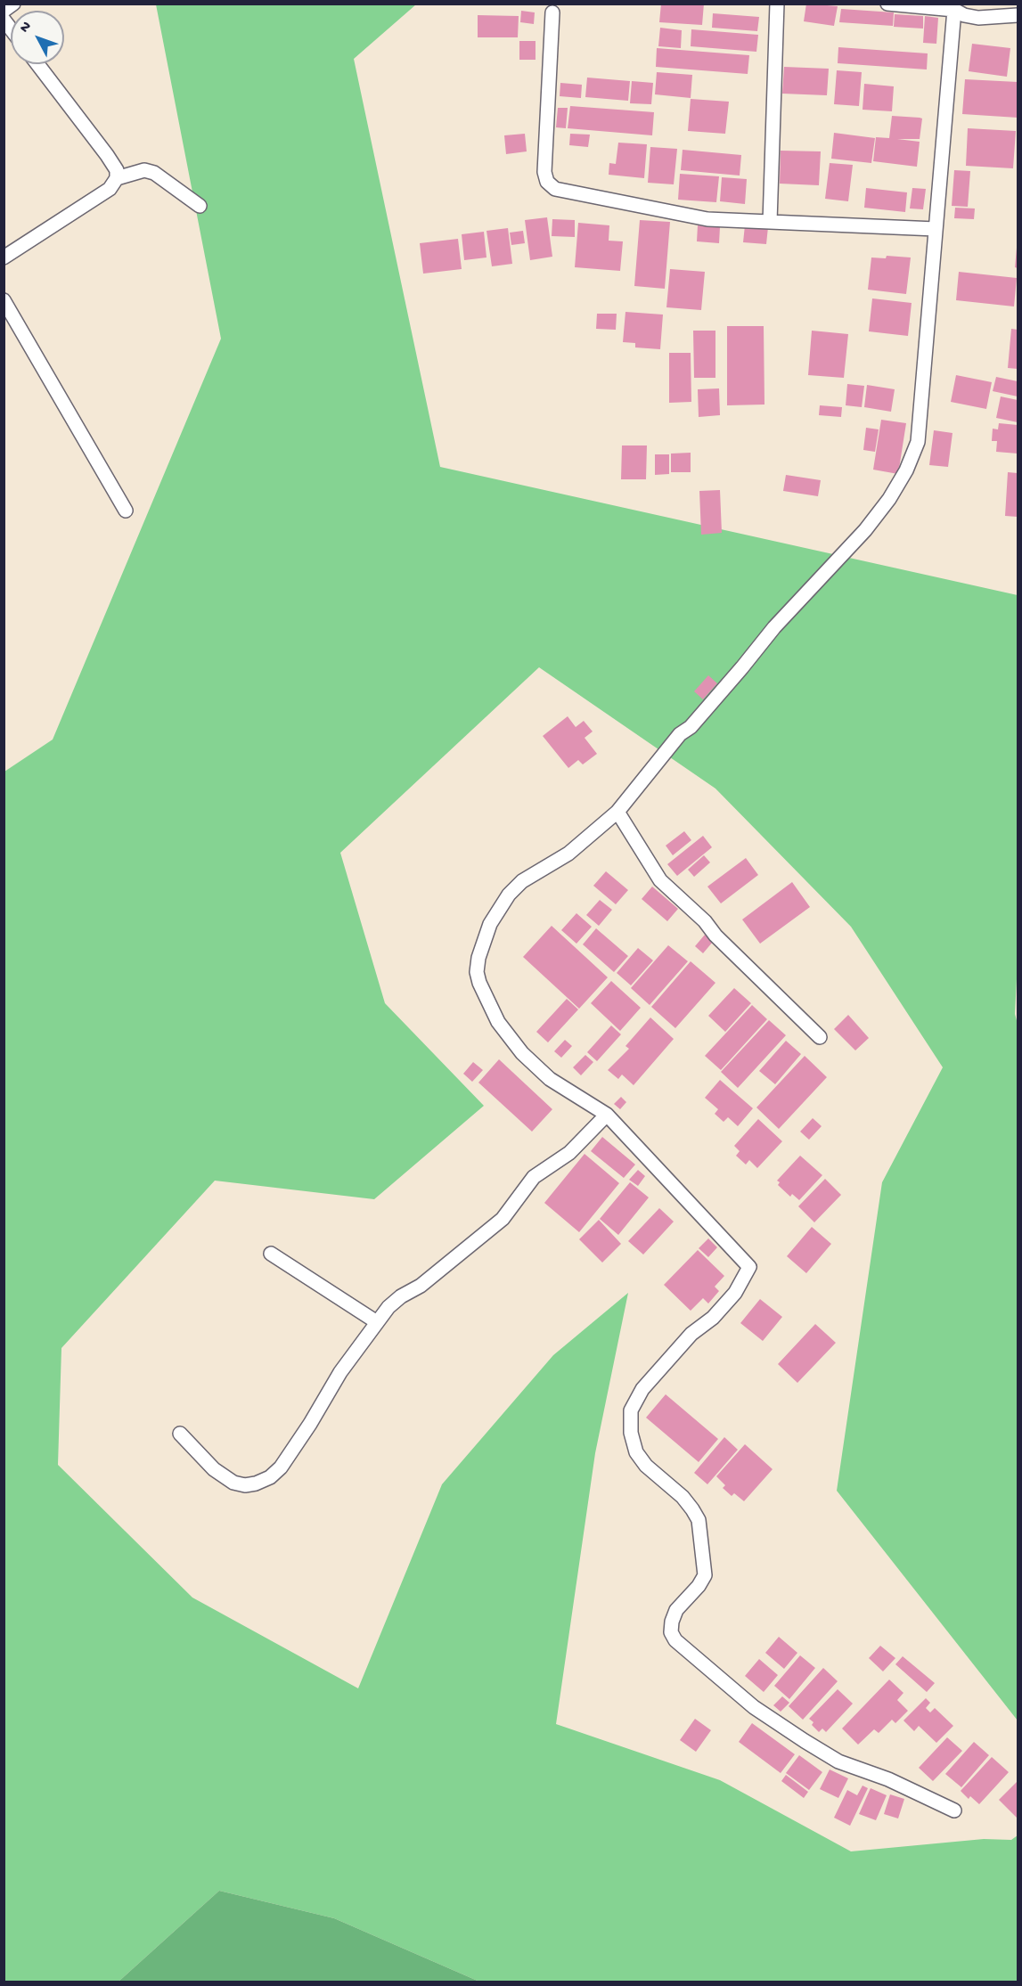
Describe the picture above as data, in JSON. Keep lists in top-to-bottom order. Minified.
{"north":"top left"}
